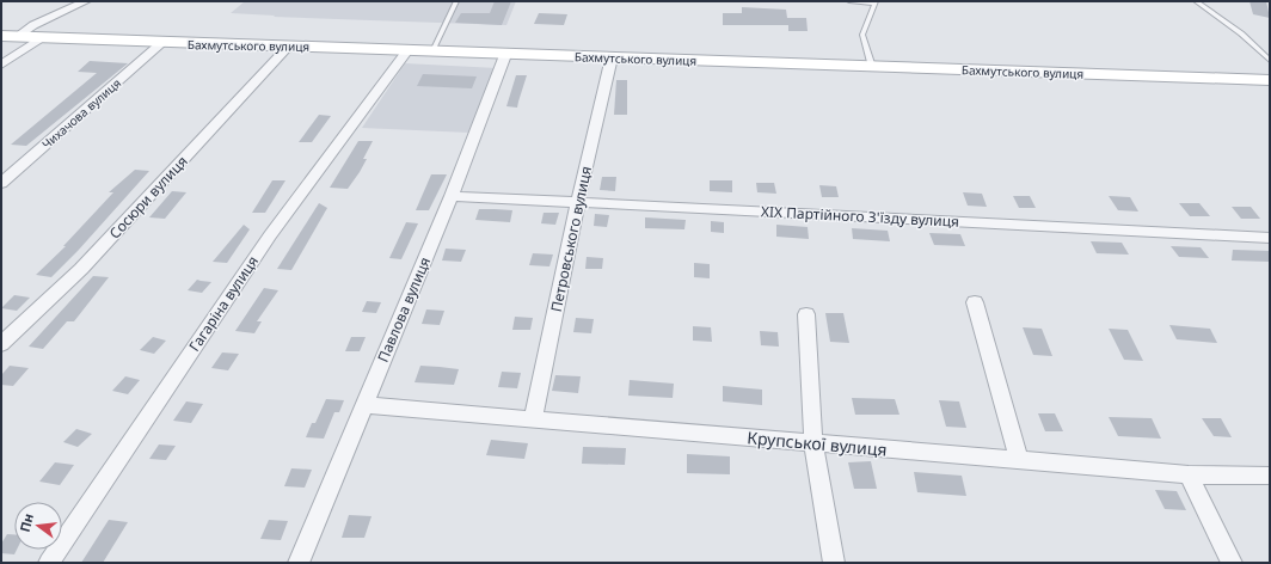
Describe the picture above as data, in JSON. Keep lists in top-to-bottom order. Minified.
{"streets":{"main road":["Бахмутського вулиця"],"street":["Чихачова вулиця","Сосюри вулиця","XIX Партійного З'їзду вулиця","Петровського вулиця","Гагаріна вулиця","Павлова вулиця","Крупської вулиця"]},"crossings":[["Бахмутського вулиця","Чихачова вулиця"],["Бахмутського вулиця","Сосюри вулиця"],["Бахмутського вулиця","Петровського вулиця"],["Бахмутського вулиця","Гагаріна вулиця"],["Бахмутського вулиця","Павлова вулиця"],["XIX Партійного З'їзду вулиця","Петровського вулиця"],["XIX Партійного З'їзду вулиця","Павлова вулиця"],["Петровського вулиця","Крупської вулиця"],["Павлова вулиця","Крупської вулиця"]],"north":"left"}
